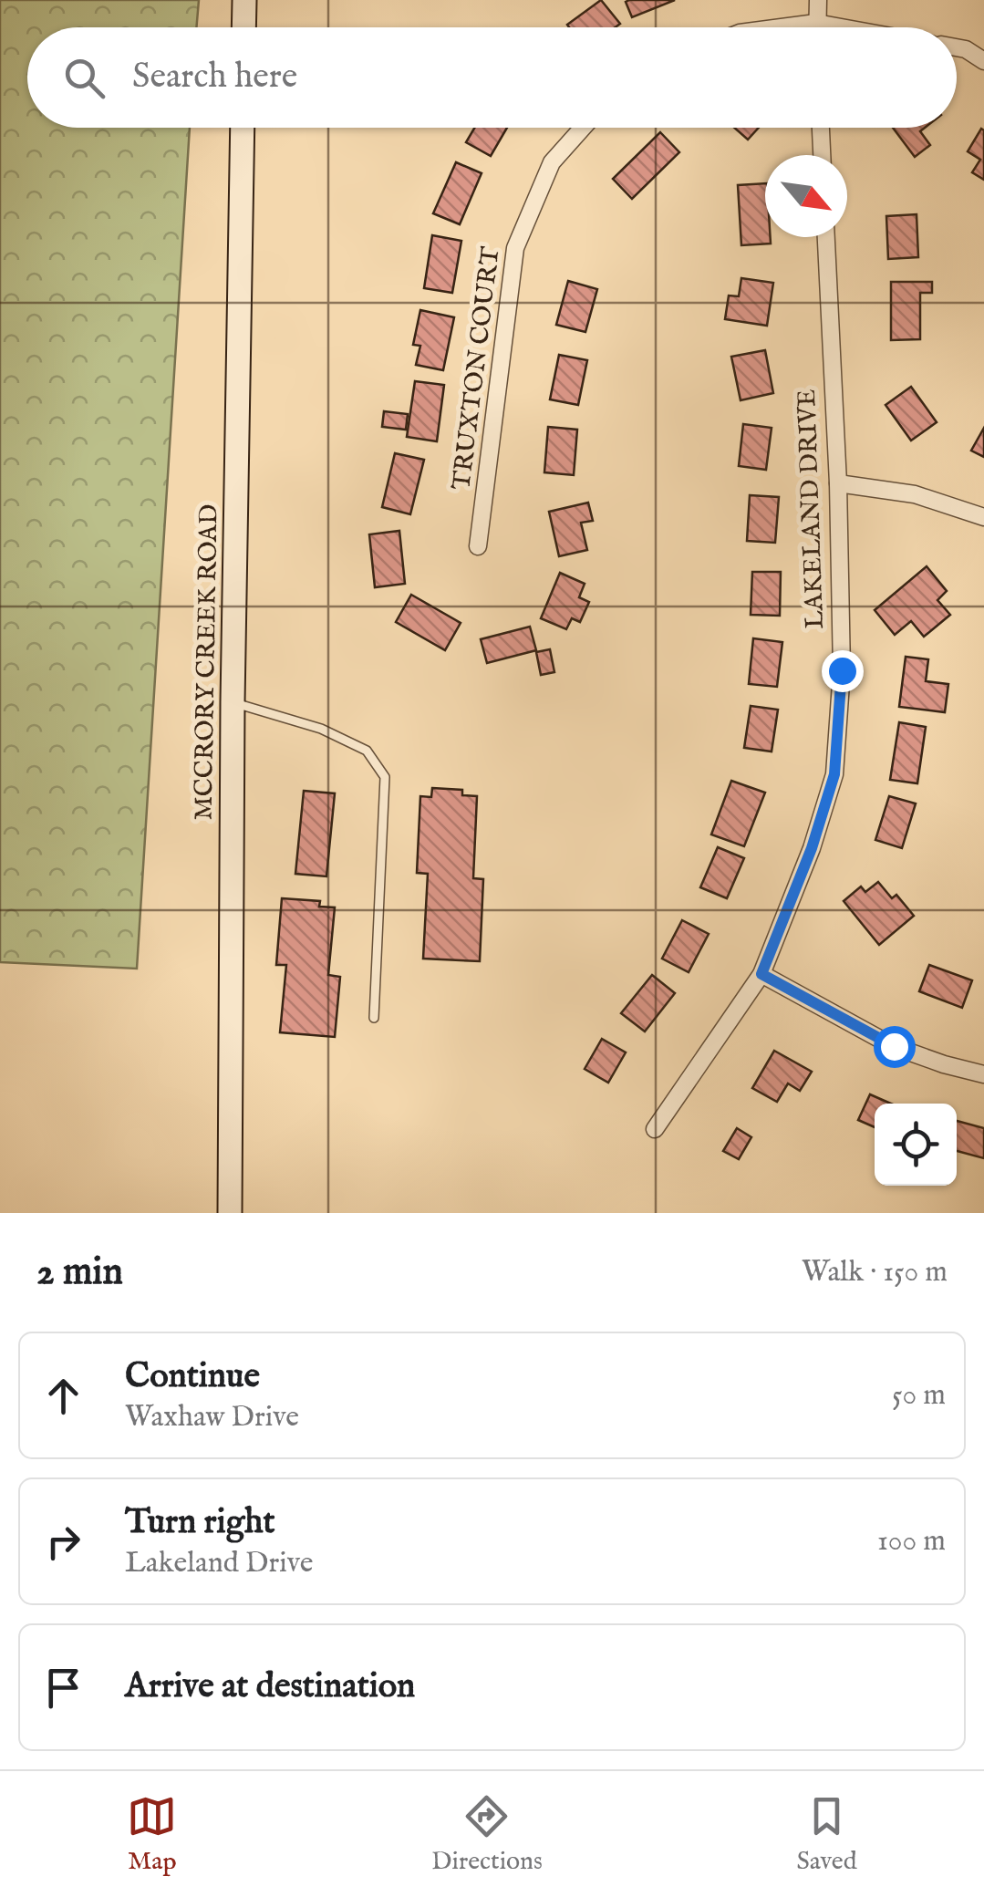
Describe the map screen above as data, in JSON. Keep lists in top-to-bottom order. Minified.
{"streets":{"street":["TRUXTON COURT","LAKELAND DRIVE","MCCRORY CREEK ROAD"]},"north":"bottom right","page":{"search":"Search here","heading":["2 min","Walk · 150 m"],"list":[["Continue","Waxhaw Drive","50 m"],["Turn right","Lakeland Drive","100 m"],"Arrive at destination"],"nav":["Map","Directions","Saved"]}}
